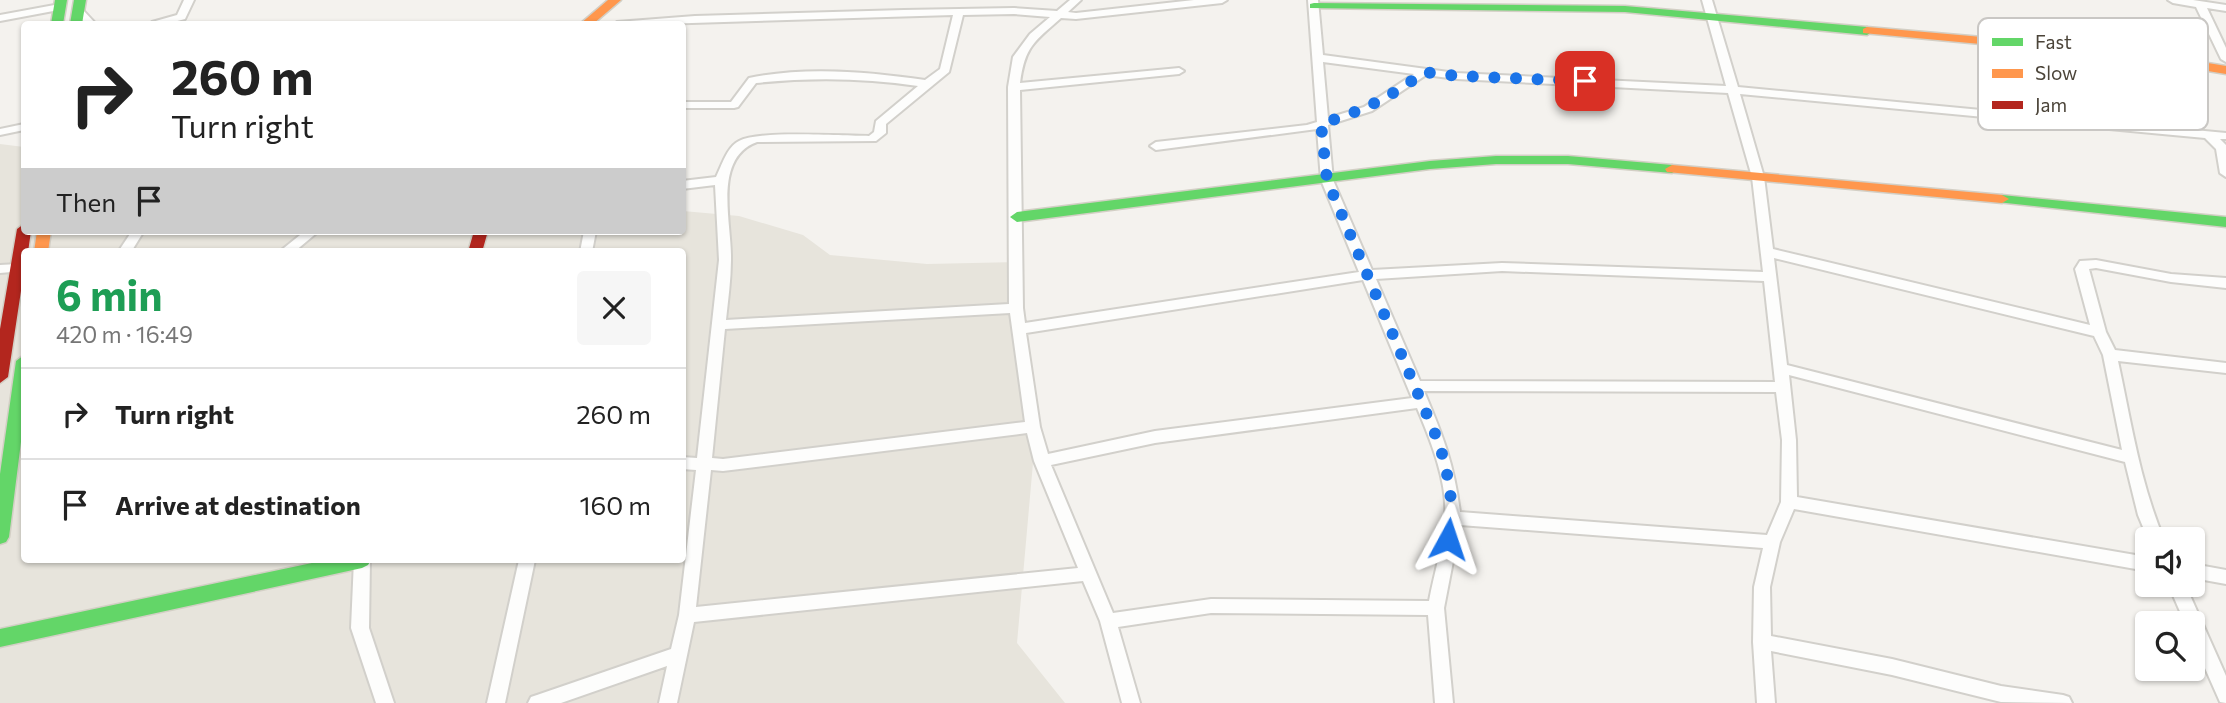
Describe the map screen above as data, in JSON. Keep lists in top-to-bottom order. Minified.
{"legend":["Fast","Slow","Jam"],"page":{"turn":["260 m","Turn right"],"then":"Then","heading":["6 min","420 m · 16:49"],"list":[{"name":"Turn right","value":"260 m"},{"name":"Arrive at destination","value":"160 m"}]}}
